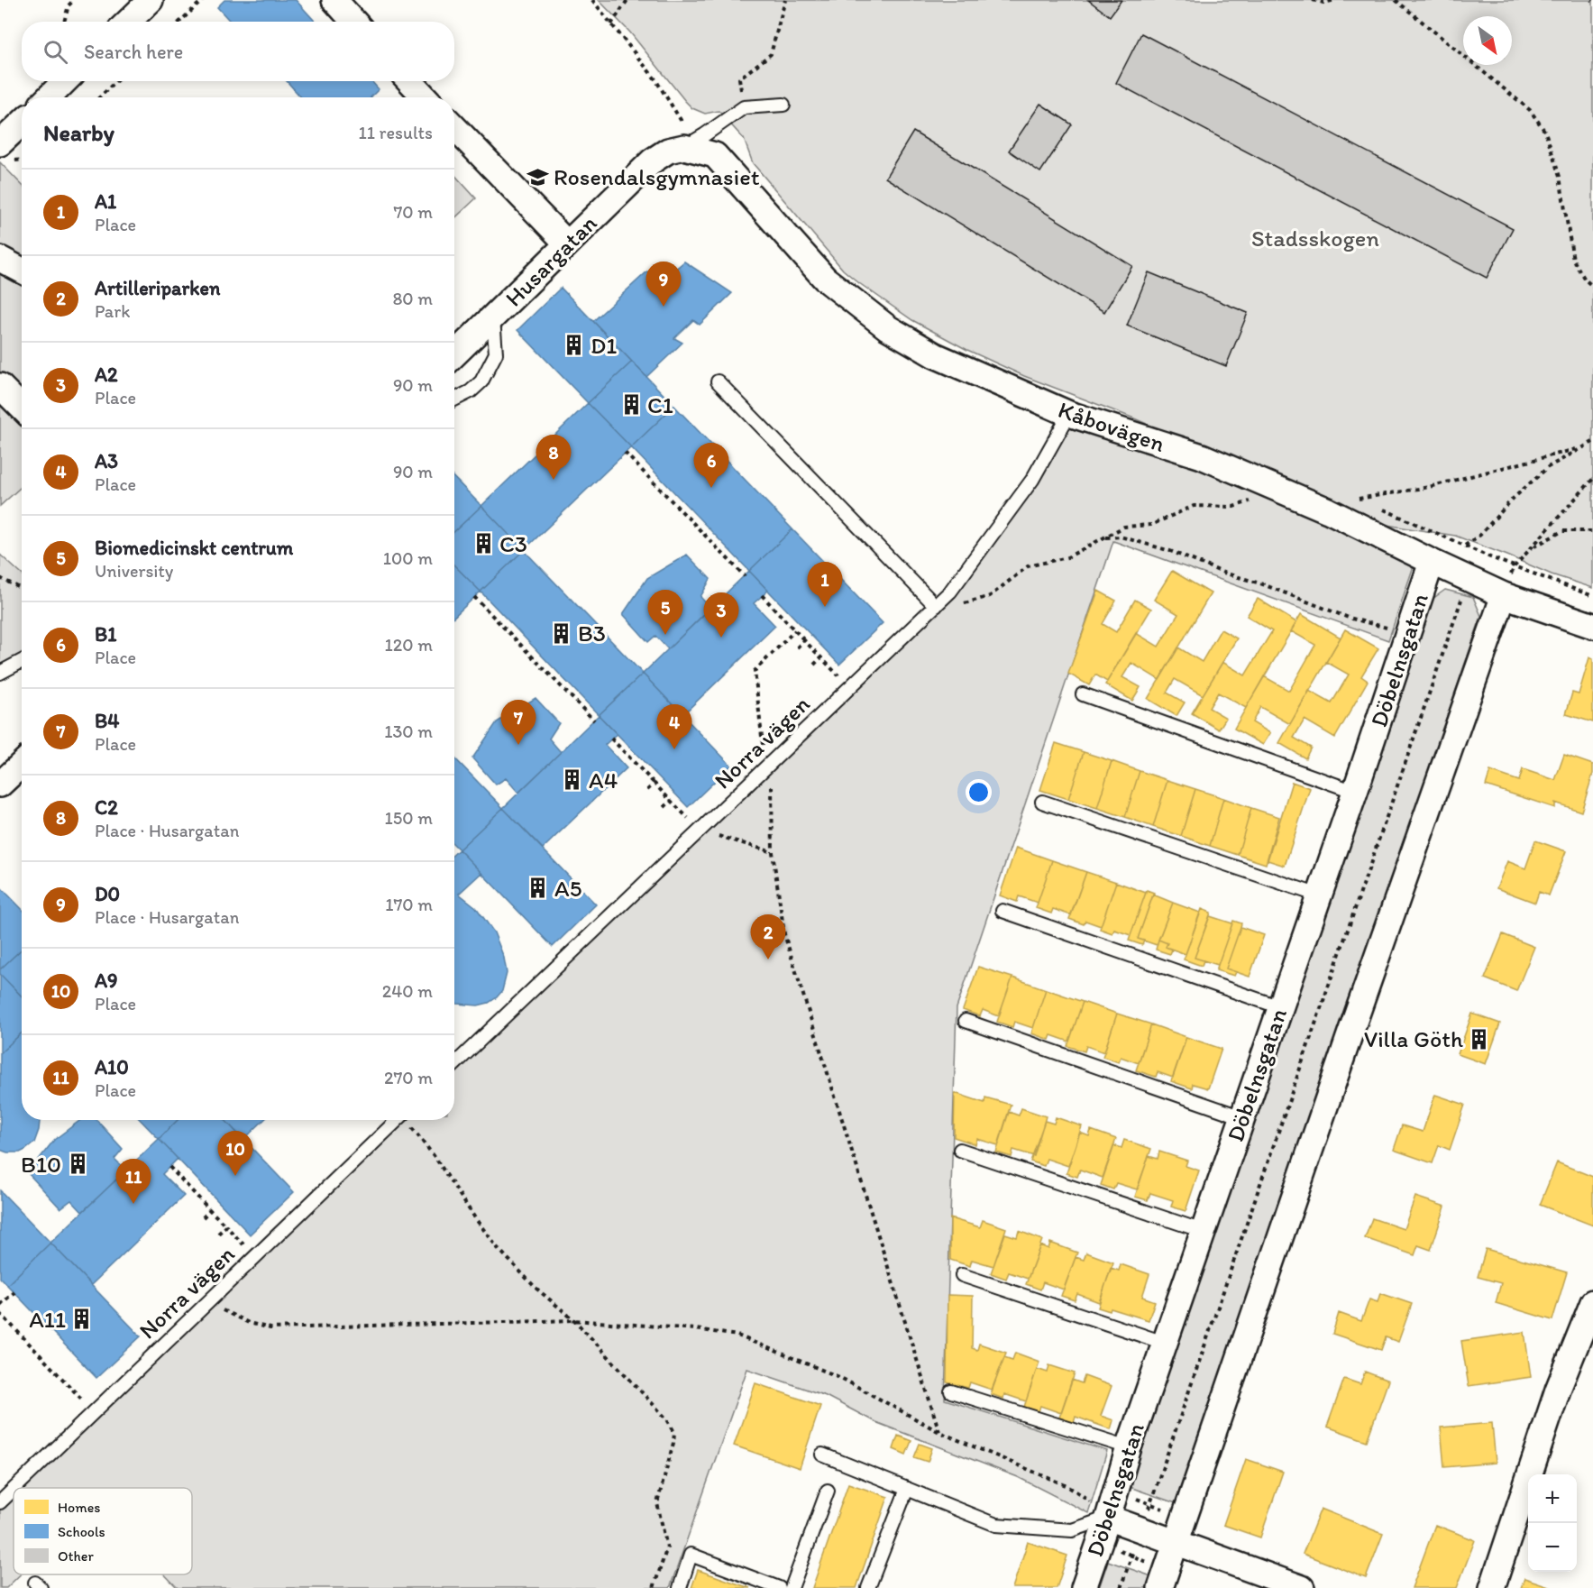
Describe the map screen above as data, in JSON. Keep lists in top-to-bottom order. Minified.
{"streets":{"street":["Husargatan","Kåbovägen","Döbelnsgatan"],"lane":["Norra vägen"]},"crossings":[["Husargatan","Kåbovägen"],["Kåbovägen","Döbelnsgatan"],["Kåbovägen","Norra vägen"]],"parks":["Stadsskogen"],"places":{"school or university":["Rosendalsgymnasiet"],"building":["D1","C1","C3","B3","A4","A5","Villa Göth","B10","A11"]},"legend":["Homes","Schools","Other"],"north":"bottom right","page":{"search":"Search here","heading":["Nearby","11 results"],"list":[{"mark":"1","name":"A1","note":"Place","value":"70 m"},{"mark":"2","name":"Artilleriparken","note":"Park","value":"80 m"},{"mark":"3","name":"A2","note":"Place","value":"90 m"},{"mark":"4","name":"A3","note":"Place","value":"90 m"},{"mark":"5","name":"Biomedicinskt centrum","note":"University","value":"100 m"},{"mark":"6","name":"B1","note":"Place","value":"120 m"},{"mark":"7","name":"B4","note":"Place","value":"130 m"},{"mark":"8","name":"C2","note":"Place · Husargatan","value":"150 m"},{"mark":"9","name":"D0","note":"Place · Husargatan","value":"170 m"},{"mark":"10","name":"A9","note":"Place","value":"240 m"},{"mark":"11","name":"A10","note":"Place","value":"270 m"}],"pins":["9","8","6","1","5","3","7","4","2","10","11"],"map_buttons":["+","−"]}}
